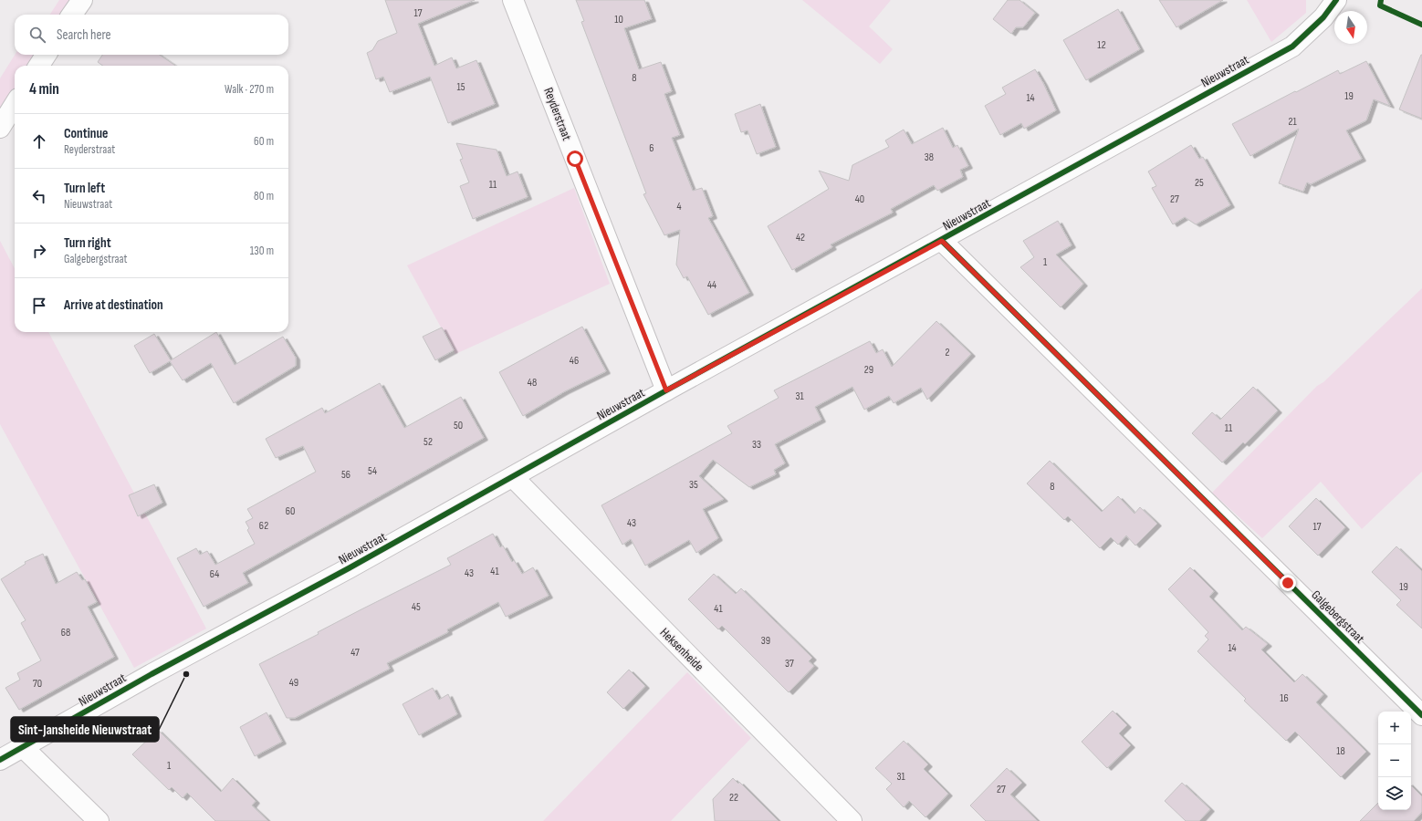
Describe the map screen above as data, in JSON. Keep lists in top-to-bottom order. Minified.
{"streets":{"street":["Nieuwstraat","Reyderstraat","Galgebergstraat","Heksenheide"]},"crossings":[["Nieuwstraat","Reyderstraat"],["Nieuwstraat","Galgebergstraat"],["Nieuwstraat","Heksenheide"]],"places":["Sint-Jansheide Nieuwstraat"],"house_numbers":["17","10","12","8","15","19","14","21","6","38","25","11","40","27","4","42","1","44","2","46","29","48","31","50","11","52","33","54","56","35","8","60","43","62","17","41","43","64","19","45","41","68","39","14","47","37","49","70","16","18","1","31","27","22"],"north":"bottom","page":{"search":"Search here","heading":["4 min","Walk · 270 m"],"list":[["Continue","Reyderstraat","60 m"],["Turn left","Nieuwstraat","80 m"],["Turn right","Galgebergstraat","130 m"],"Arrive at destination"],"map_buttons":["+","−"]}}
